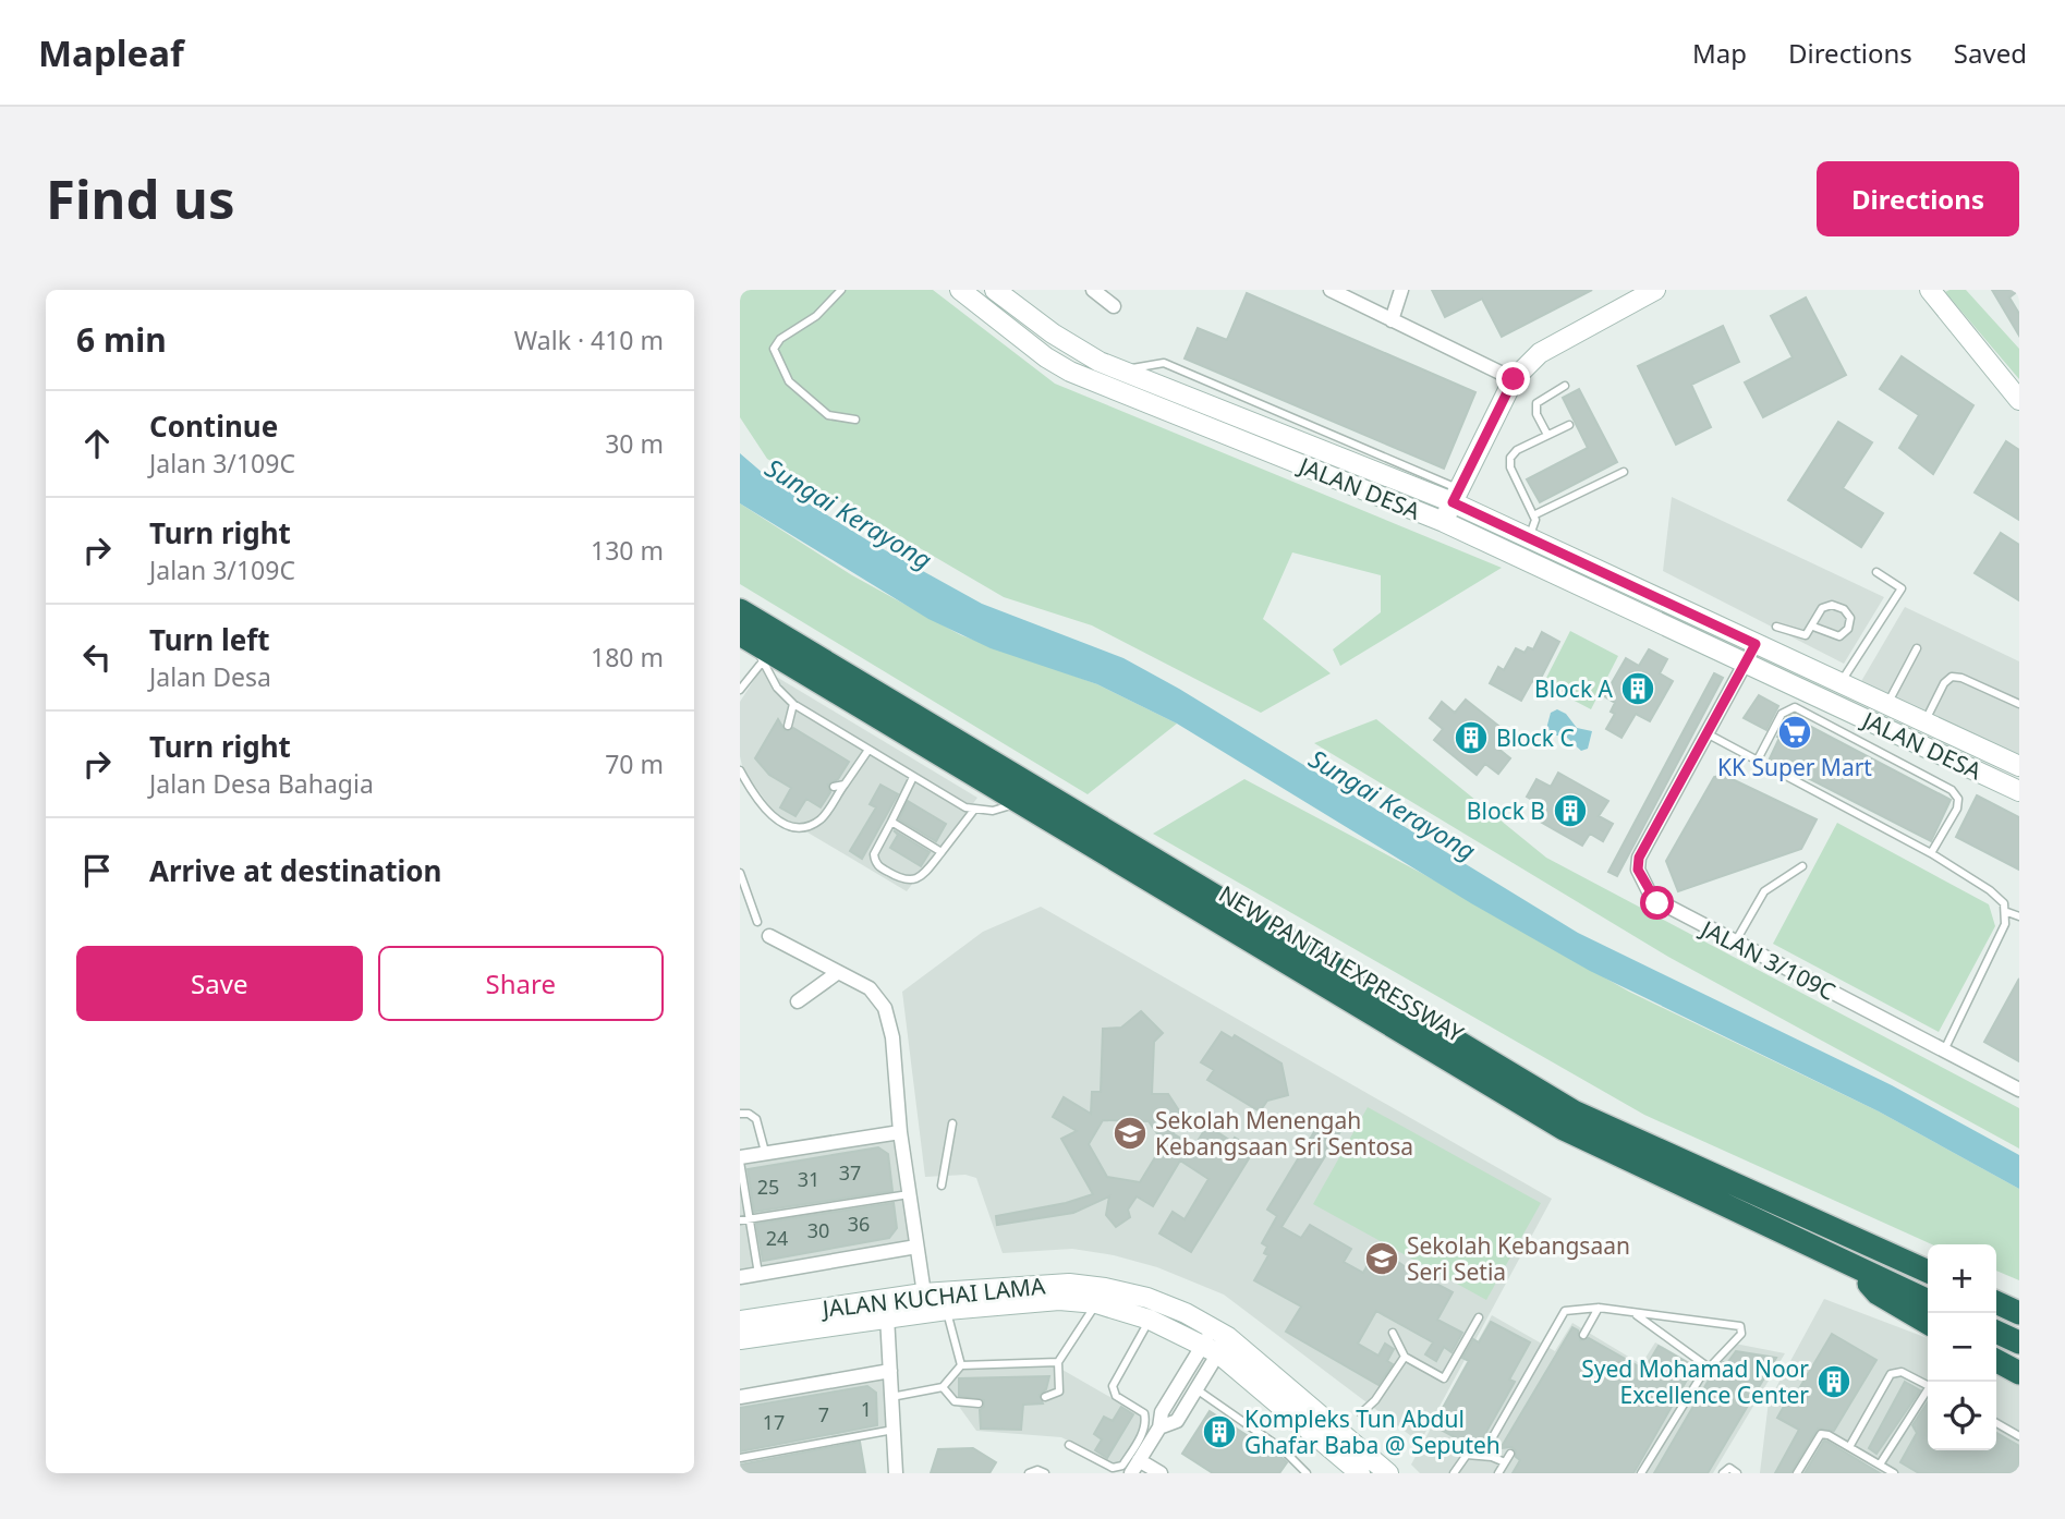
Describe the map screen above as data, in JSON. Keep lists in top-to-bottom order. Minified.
{"streets":{"highway":["NEW PANTAI EXPRESSWAY"],"main road":["JALAN DESA","JALAN KUCHAI LAMA"],"street":["JALAN 3/109C"]},"crossings":[["JALAN DESA","JALAN 3/109C"]],"water":["Sungai Kerayong"],"places":{"building":["Block A","Block C","Block B","Syed Mohamad Noor Excellence Center","Kompleks Tun Abdul Ghafar Baba @ Seputeh"],"supermarket":["KK Super Mart"],"school or university":["Sekolah Menengah Kebangsaan Sri Sentosa","Sekolah Kebangsaan Seri Setia"]},"house_numbers":["37","31","25","36","30","24","1","7","17"],"page":{"header":"Mapleaf","nav":["Map","Directions","Saved"],"buttons":["Directions",["Save","Share"]],"title":"Find us","heading":["6 min","Walk · 410 m"],"list":[["Continue","Jalan 3/109C","30 m"],["Turn right","Jalan 3/109C","130 m"],["Turn left","Jalan Desa","180 m"],["Turn right","Jalan Desa Bahagia","70 m"],"Arrive at destination"],"map_buttons":["+","−"]}}
